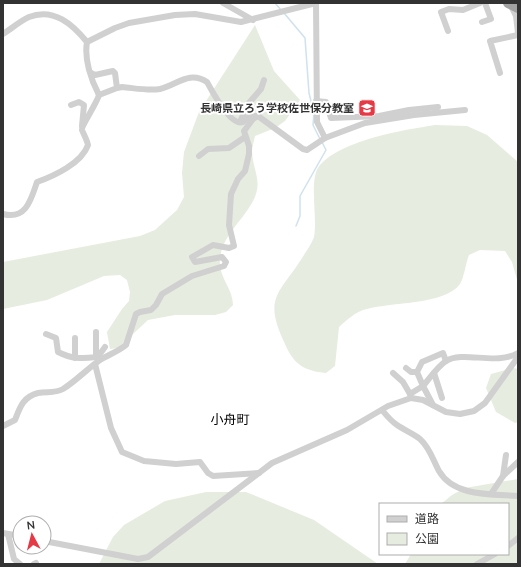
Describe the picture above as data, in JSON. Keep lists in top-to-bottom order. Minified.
{"districts":["小舟町"],"places":{"school or university":["長崎県立ろう学校佐世保分教室"]},"legend":["道路","公園"],"north":"top"}
